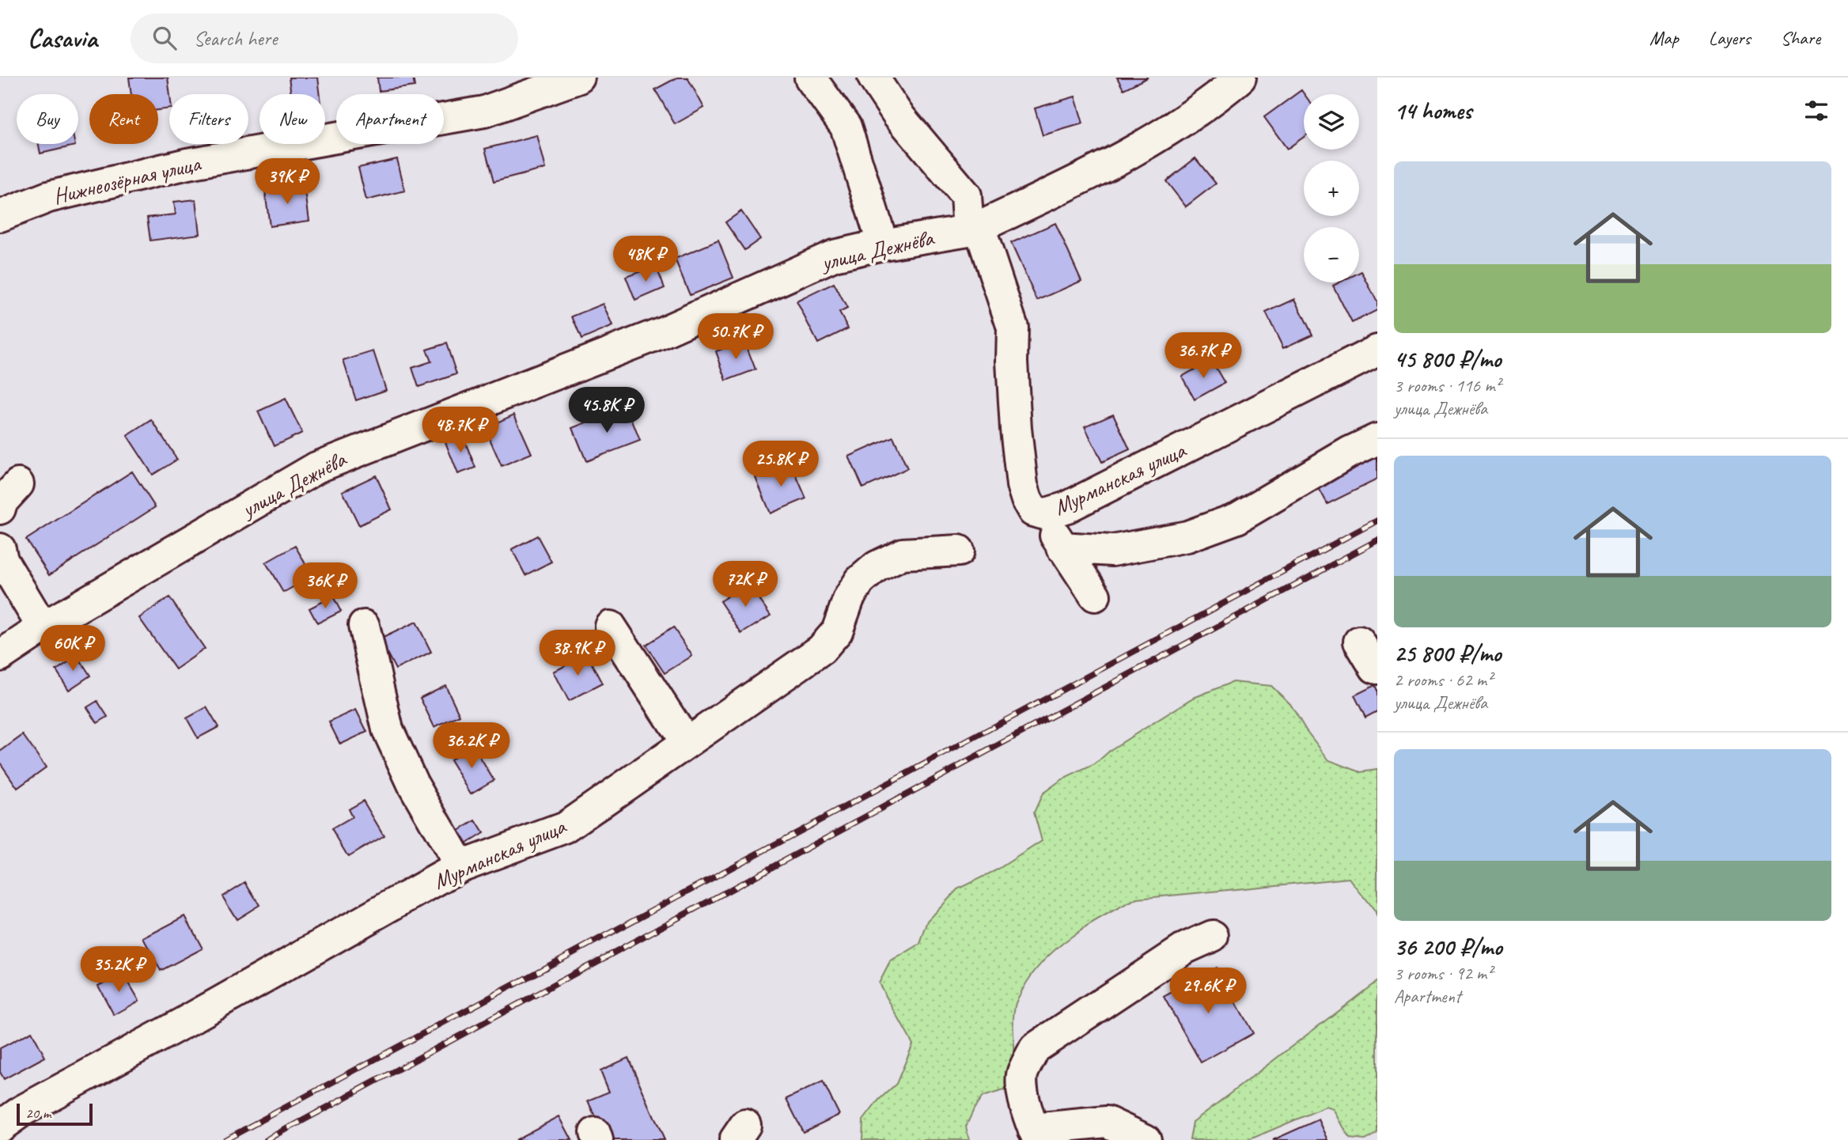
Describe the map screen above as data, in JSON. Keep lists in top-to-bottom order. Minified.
{"streets":{"street":["Нижнеозёрная улица","улица Дежнёва","Мурманская улица"]},"crossings":[["улица Дежнёва","Мурманская улица"]],"scale_bar":"20 m","page":{"header":"Casavia","search":"Search here","nav":["Map","Layers","Share"],"heading":"14 homes","map_buttons":["+","−"],"chip":["Buy","Rent","Filters","New","Apartment"],"list":[{"name":"45 800 ₽/mo","note":"3 rooms · 116 m² · улица Дежнёва"},{"name":"25 800 ₽/mo","note":"2 rooms · 62 m² · улица Дежнёва"},{"name":"36 200 ₽/mo","note":"3 rooms · 92 m² · Apartment"}],"price":["39K ₽","48K ₽","50.7K ₽","36.7K ₽","45.8K ₽","48.7K ₽","25.8K ₽","72K ₽","36K ₽","60K ₽","38.9K ₽","36.2K ₽","35.2K ₽","29.6K ₽"],"scale":"20 m"}}
